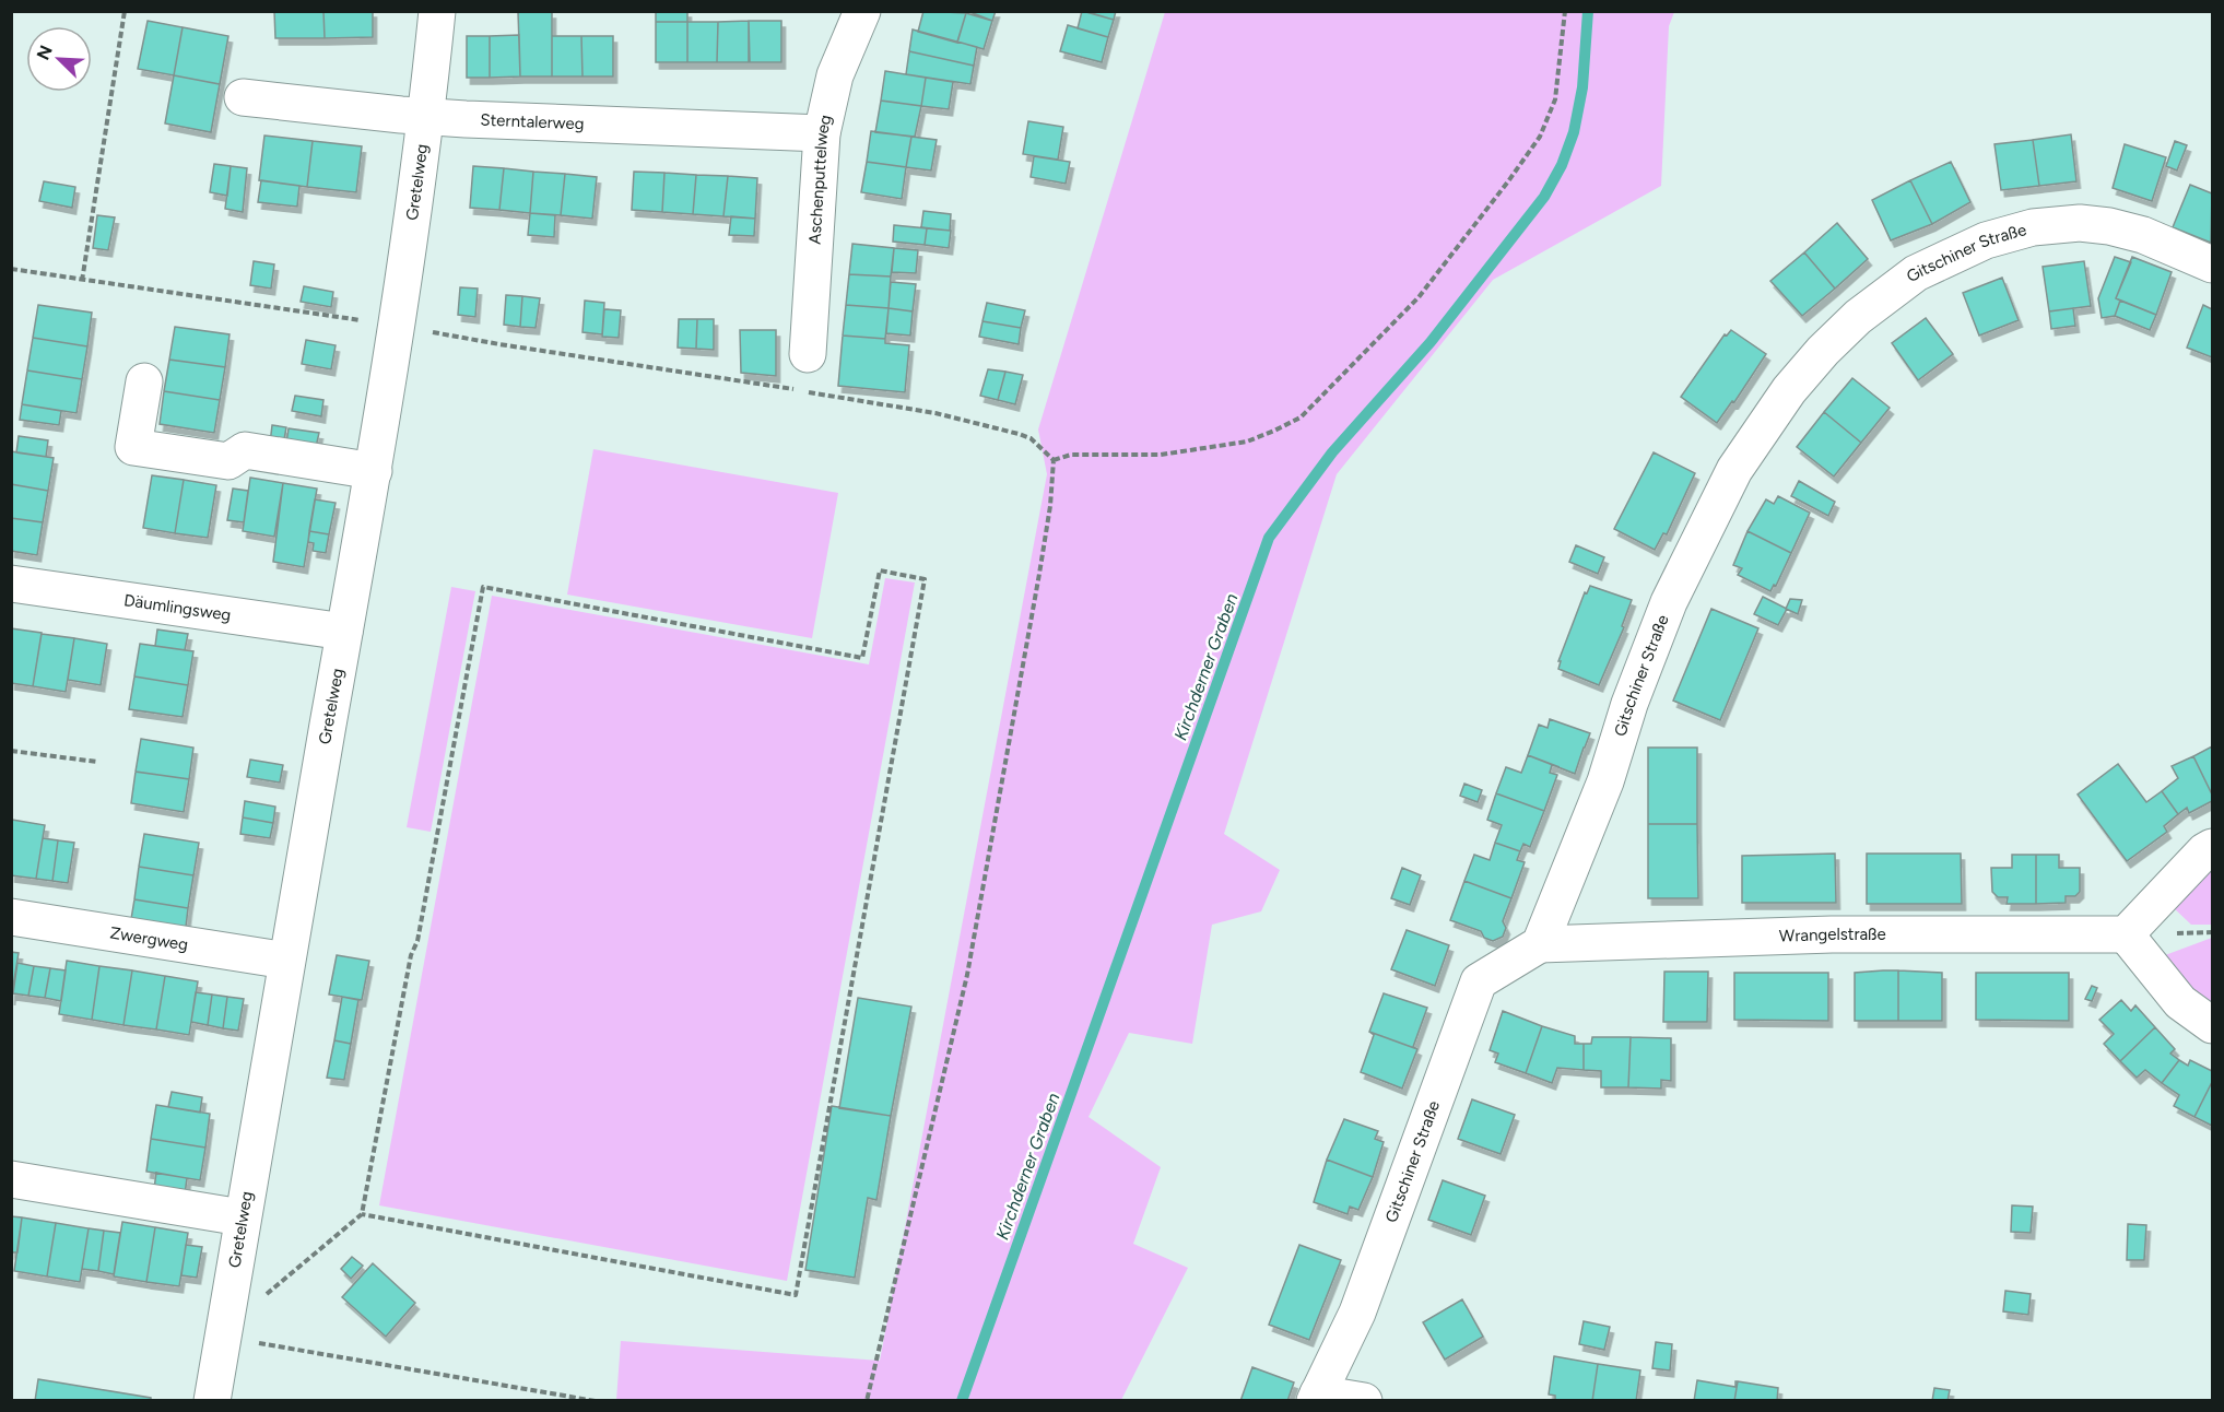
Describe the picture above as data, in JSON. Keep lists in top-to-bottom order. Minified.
{"streets":{"street":["Sterntalerweg","Aschenputtelweg","Gretelweg","Gitschiner Straße","Däumlingsweg","Wrangelstraße","Zwergweg"]},"crossings":[["Sterntalerweg","Aschenputtelweg"],["Sterntalerweg","Gretelweg"],["Gretelweg","Däumlingsweg"],["Gretelweg","Zwergweg"],["Gitschiner Straße","Wrangelstraße"]],"water":["Kirchderner Graben"],"north":"top left"}
